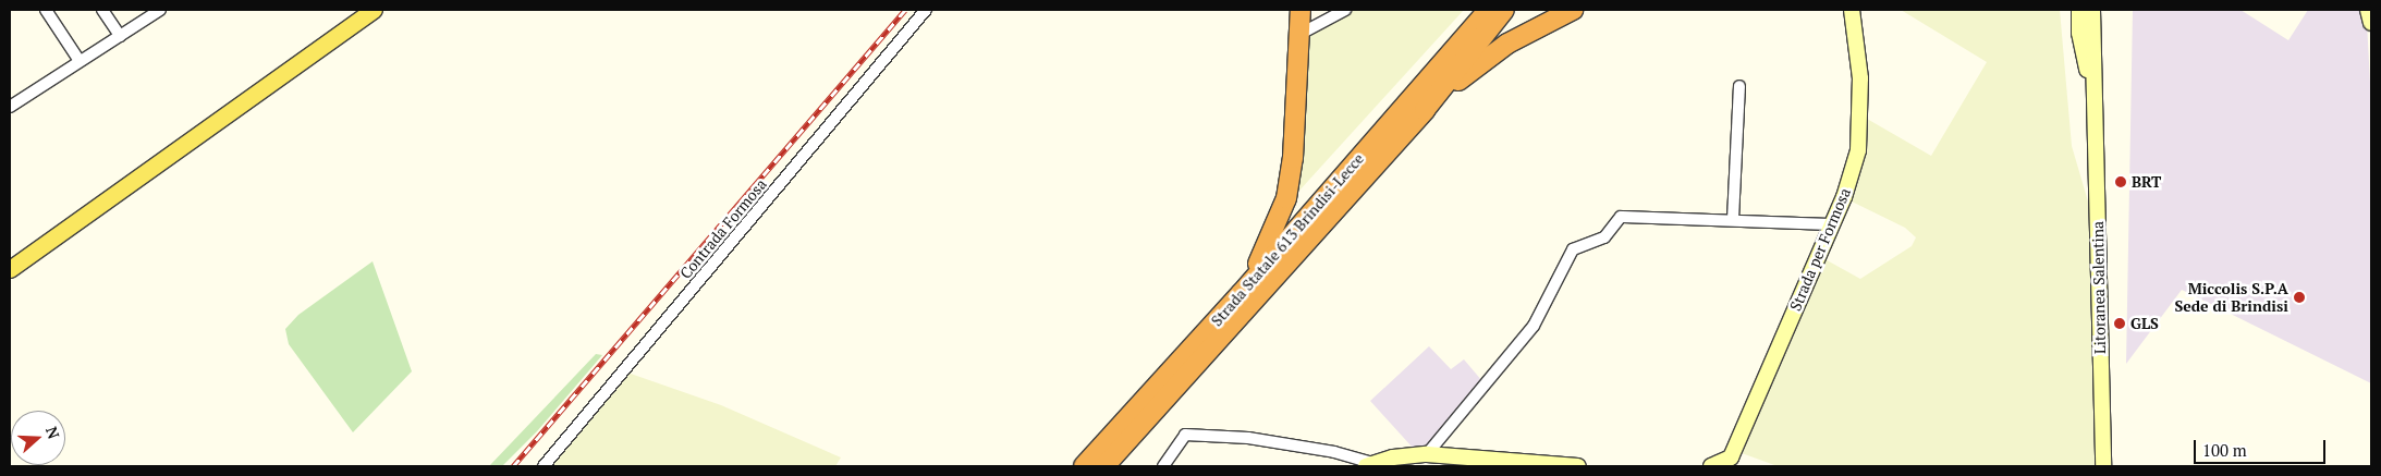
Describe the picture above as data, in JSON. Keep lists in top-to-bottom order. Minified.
{"streets":{"highway":["Strada Statale 613 Brindisi-Lecce"],"street":["Contrada Formosa","Strada per Formosa","Litoranea Salentina"]},"places":["BRT","Miccolis S.P.A Sede di Brindisi","GLS"],"scale_bar":"100 m","north":"right"}
